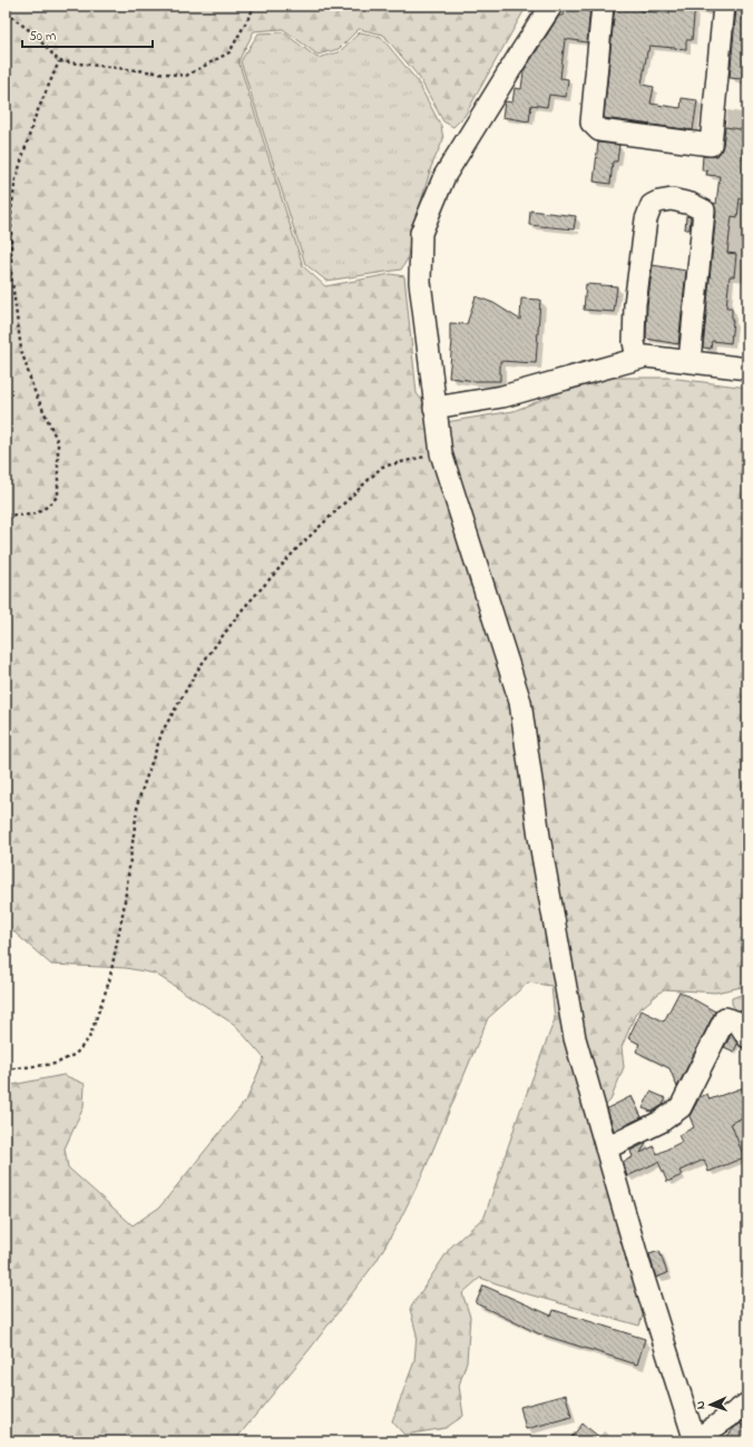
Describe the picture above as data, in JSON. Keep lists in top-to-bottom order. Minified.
{"scale_bar":"50 m","north":"left"}
